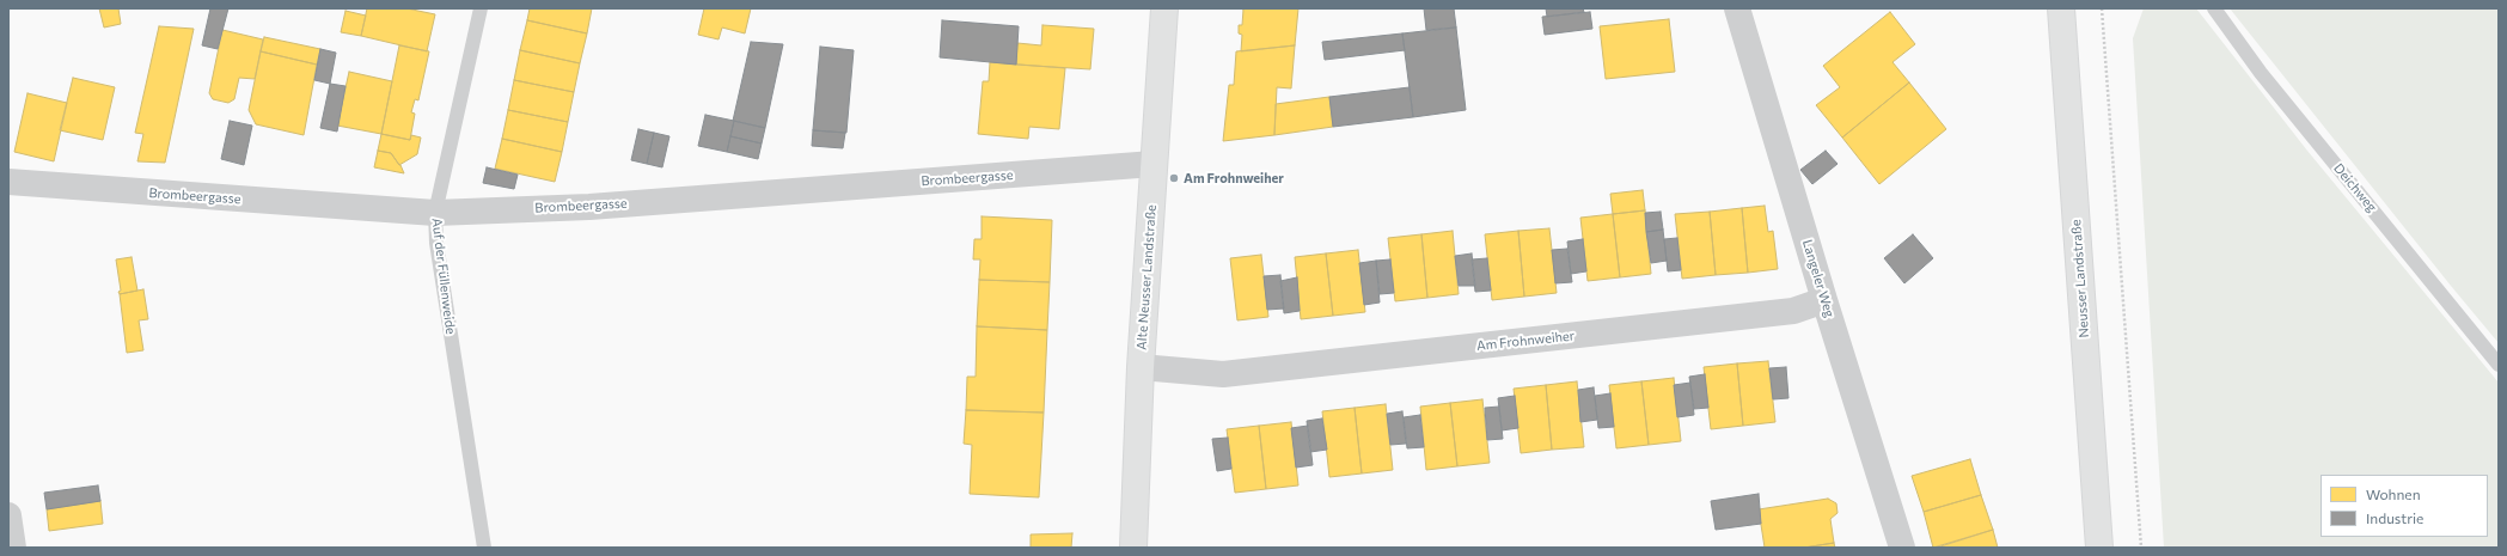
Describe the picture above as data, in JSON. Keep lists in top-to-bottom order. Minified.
{"streets":{"main road":["Alte Neusser Landstraße","Neusser Landstraße"],"street":["Brombeergasse","Langeler Weg","Am Frohnweiher"],"lane":["Deichweg","Auf der Füllenweide"]},"crossings":[["Brombeergasse","Auf der Füllenweide"],["Brombeergasse","Alte Neusser Landstraße"],["Alte Neusser Landstraße","Am Frohnweiher"],["Langeler Weg","Am Frohnweiher"]],"places":["Am Frohnweiher"],"legend":["Wohnen","Industrie"]}
